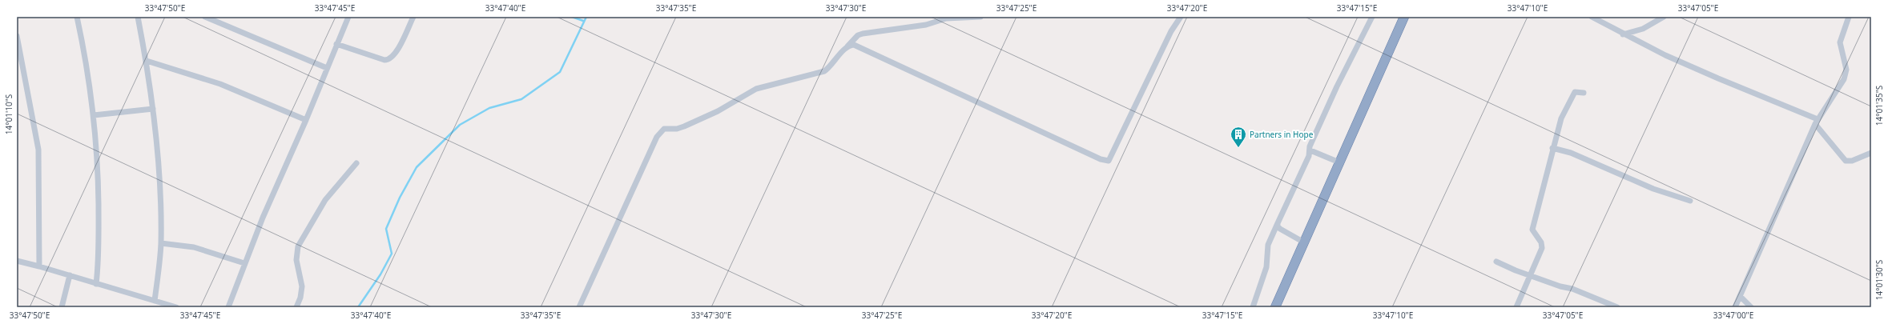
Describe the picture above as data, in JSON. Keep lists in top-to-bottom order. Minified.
{"places":{"building":["Partners in Hope"]},"coordinates":["33°47'50\"E","33°47'45\"E","33°47'40\"E","33°47'35\"E","33°47'30\"E","33°47'25\"E","33°47'20\"E","33°47'15\"E","33°47'10\"E","33°47'05\"E","14°01'35\"S","14°01'10\"S","14°01'30\"S","33°47'00\"E"]}
